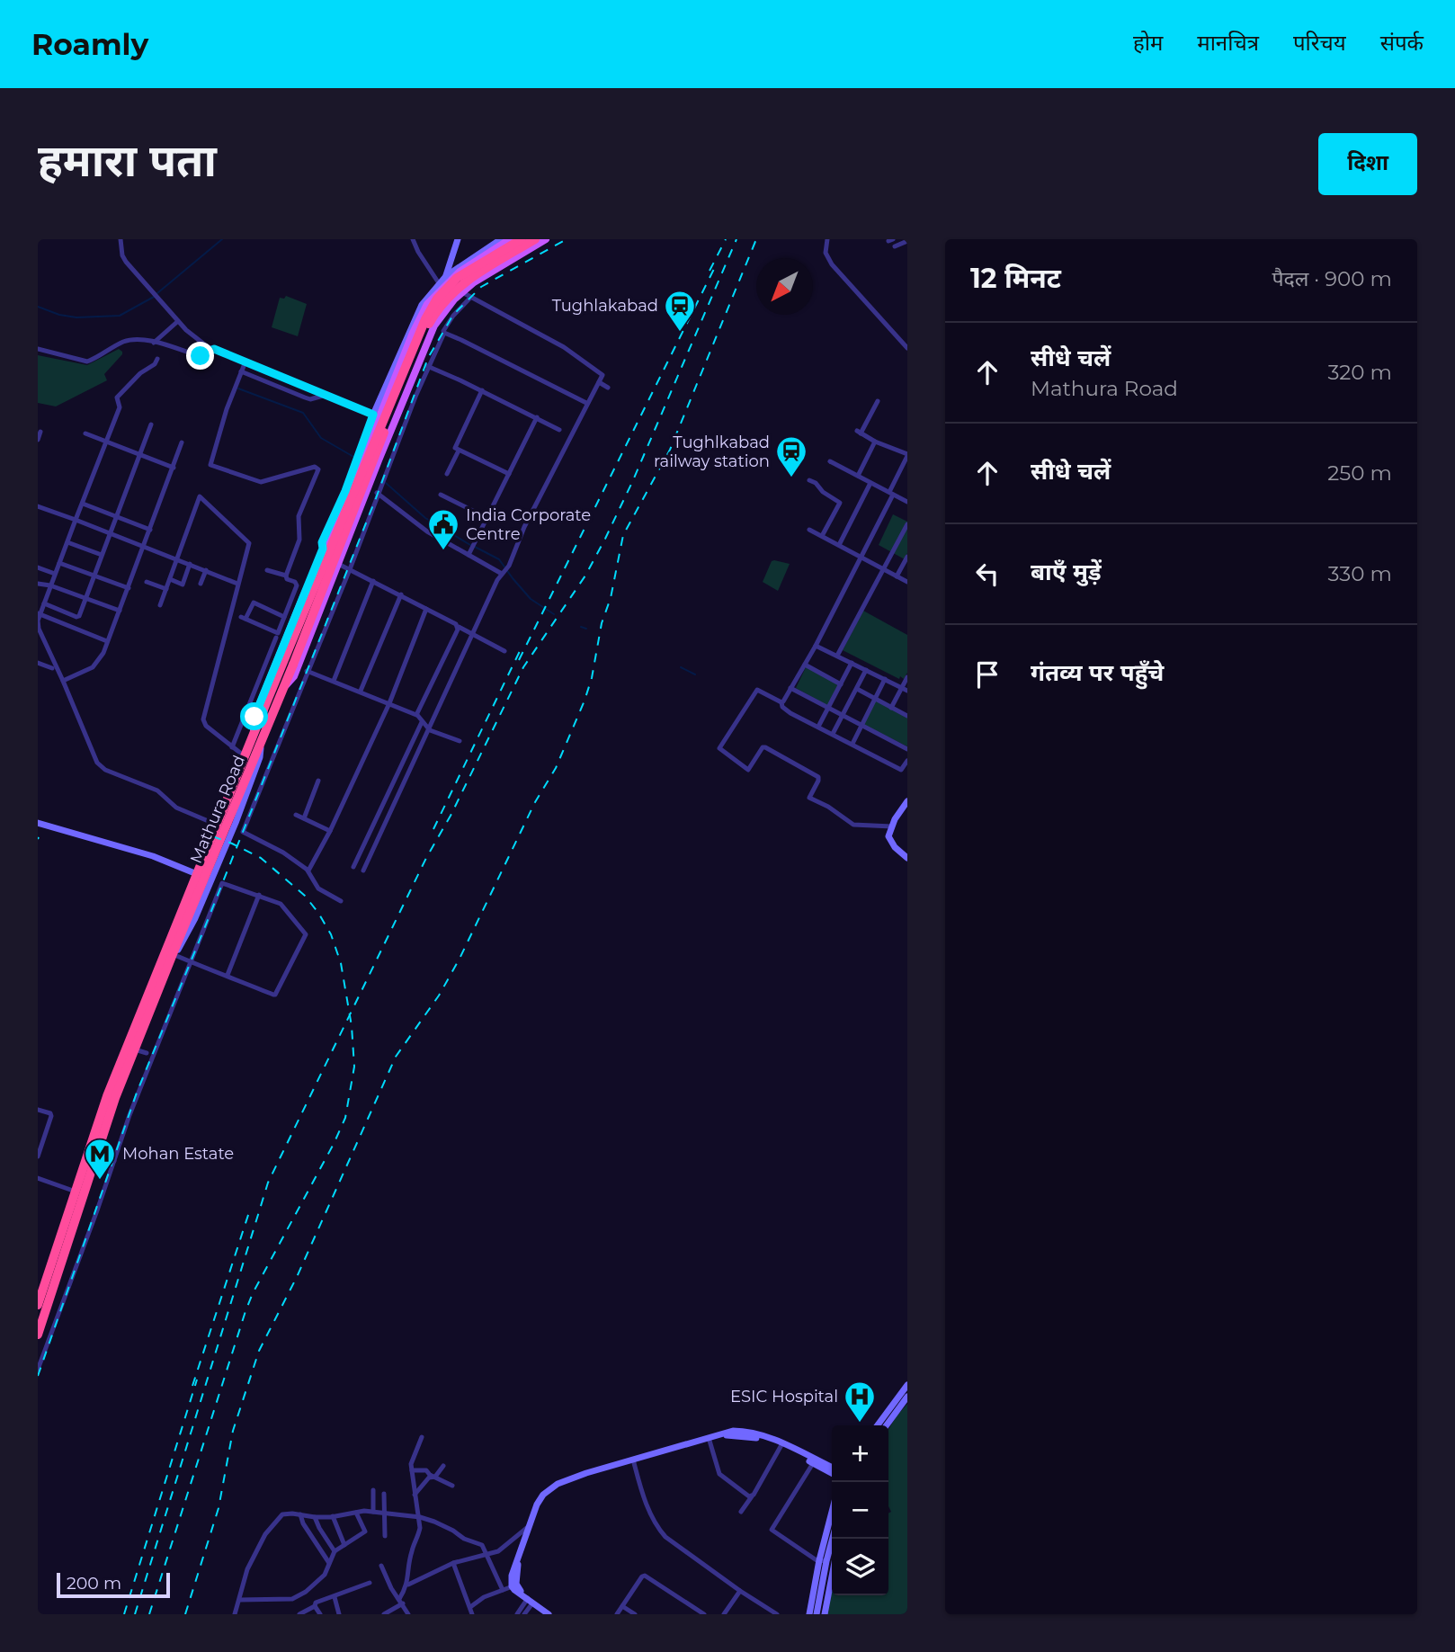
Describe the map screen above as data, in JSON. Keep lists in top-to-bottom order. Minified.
{"streets":{"highway":["Mathura Road"]},"places":{"station":["Tughlakabad","Tughlkabad railway station"],"public building":["India Corporate Centre"],"metro station":["Mohan Estate"],"hospital":["ESIC Hospital"]},"scale_bar":"200 m","north":"bottom left","page":{"header":"Roamly","nav":["होम","मानचित्र","परिचय","संपर्क"],"buttons":"दिशा","title":"हमारा पता","heading":["12 मिनट","पैदल · 900 m"],"list":[["सीधे चलें","Mathura Road","320 m"],["सीधे चलें","250 m"],["बाएँ मुड़ें","330 m"],"गंतव्य पर पहुँचे"],"map_buttons":["+","−"],"scale":"200 m"}}
